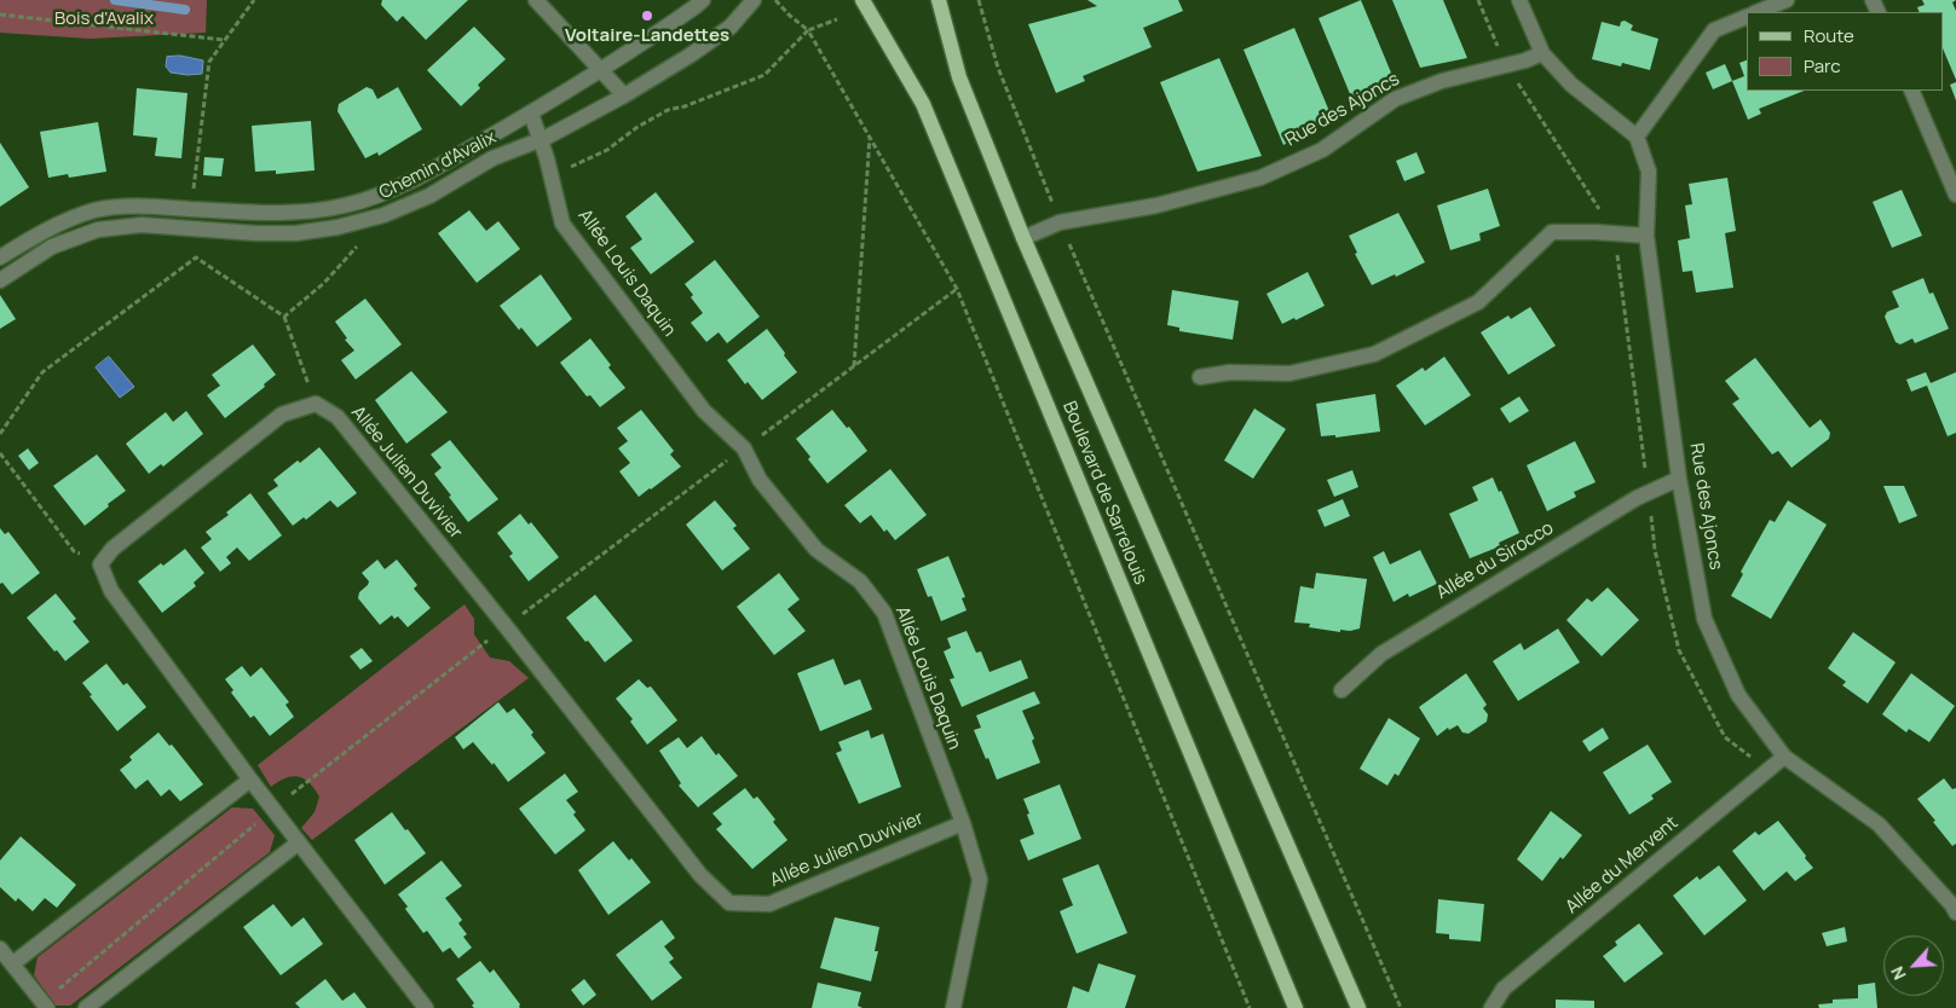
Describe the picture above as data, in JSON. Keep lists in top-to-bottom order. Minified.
{"streets":{"main road":["Boulevard de Sarrelouis"],"street":["Rue des Ajoncs","Chemin d'Avalix","Allée Louis Daquin","Allée Julien Duvivier","Allée du Sirocco","Allée du Mervent"]},"crossings":[["Rue des Ajoncs","Boulevard de Sarrelouis"],["Rue des Ajoncs","Allée du Sirocco"],["Rue des Ajoncs","Allée du Mervent"],["Chemin d'Avalix","Allée Louis Daquin"],["Allée Louis Daquin","Allée Julien Duvivier"]],"parks":["Bois d'Avalix"],"places":["Voltaire-Landettes"],"legend":["Route","Parc"],"north":"bottom left"}
